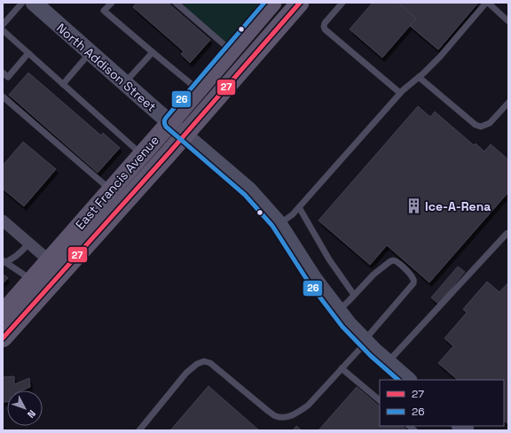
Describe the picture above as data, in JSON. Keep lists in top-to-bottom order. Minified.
{"streets":{"main road":["East Francis Avenue"],"street":["North Addison Street"]},"crossings":[["North Addison Street","East Francis Avenue"]],"places":{"building":["Ice-A-Rena"]},"lines":["transit line 27","transit line 26"],"legend":["27","26"],"north":"bottom right"}
